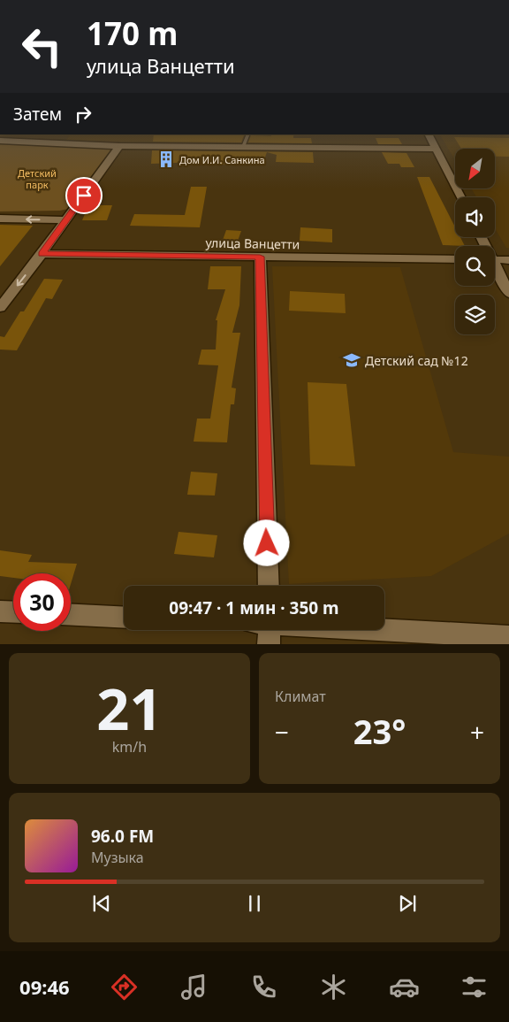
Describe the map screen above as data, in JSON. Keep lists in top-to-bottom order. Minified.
{"streets":{"street":["улица Ванцетти"]},"parks":["Детский парк"],"places":{"building":["Дом И.И. Санкина"],"school or university":["Детский сад №12"]},"north":"bottom left","page":{"turn":["170 m","улица Ванцетти"],"then":"Затем","limit":"30","trip":"09:47 · 1 мин · 350 m","tile":[["21","km/h"],"Климат"],"heat":["−","23°","+"],"song":["96.0 FM","Музыка"],"tabs":"09:46"}}
